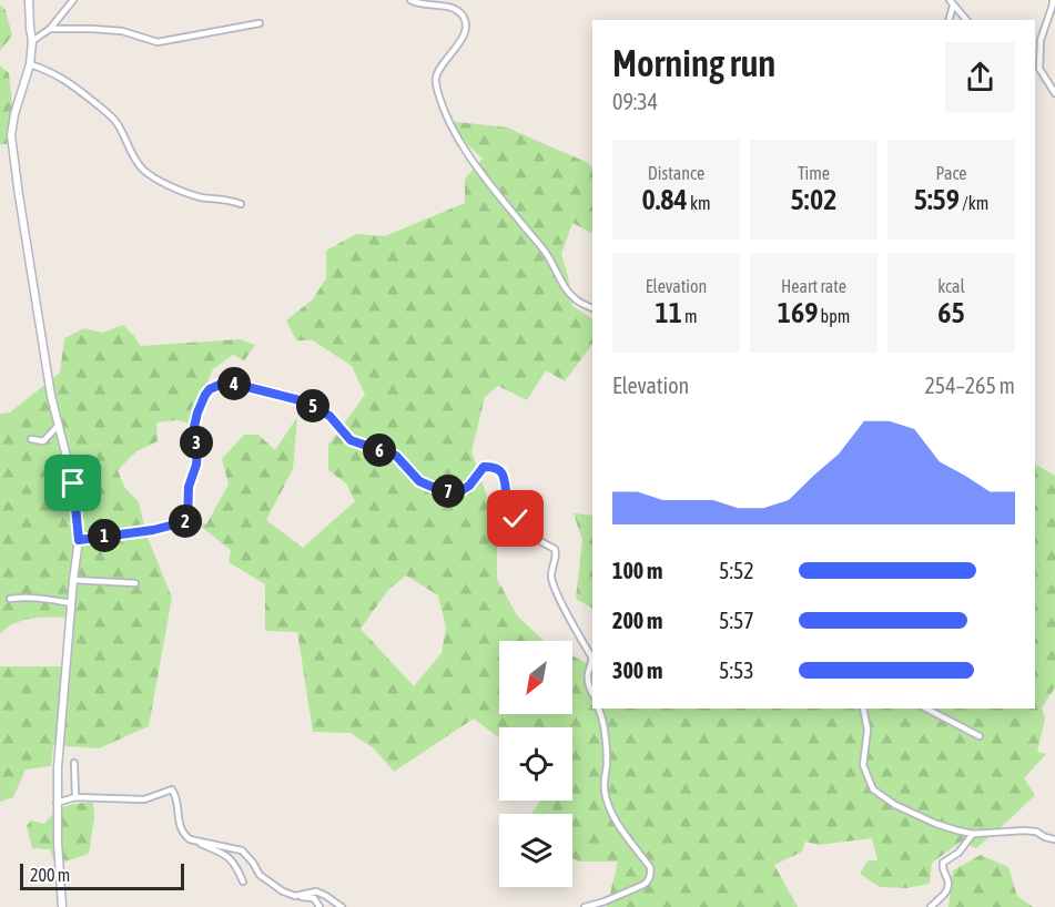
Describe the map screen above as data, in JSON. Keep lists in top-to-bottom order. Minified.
{"scale_bar":"200 m","north":"bottom left","page":{"heading":["Morning run","09:34"],"stats":[["Distance","0.84 km"],["Time","5:02"],["Pace","5:59 /km"],["Elevation","11 m"],["Heart rate","169 bpm"],["kcal","65"]],"chart":["Elevation","254–265 m"],"pins":["4","5","3","6","7","2","1"],"list":[{"name":"100 m","note":"5:52"},{"name":"200 m","note":"5:57"},{"name":"300 m","note":"5:53"}],"scale":"200 m"}}
